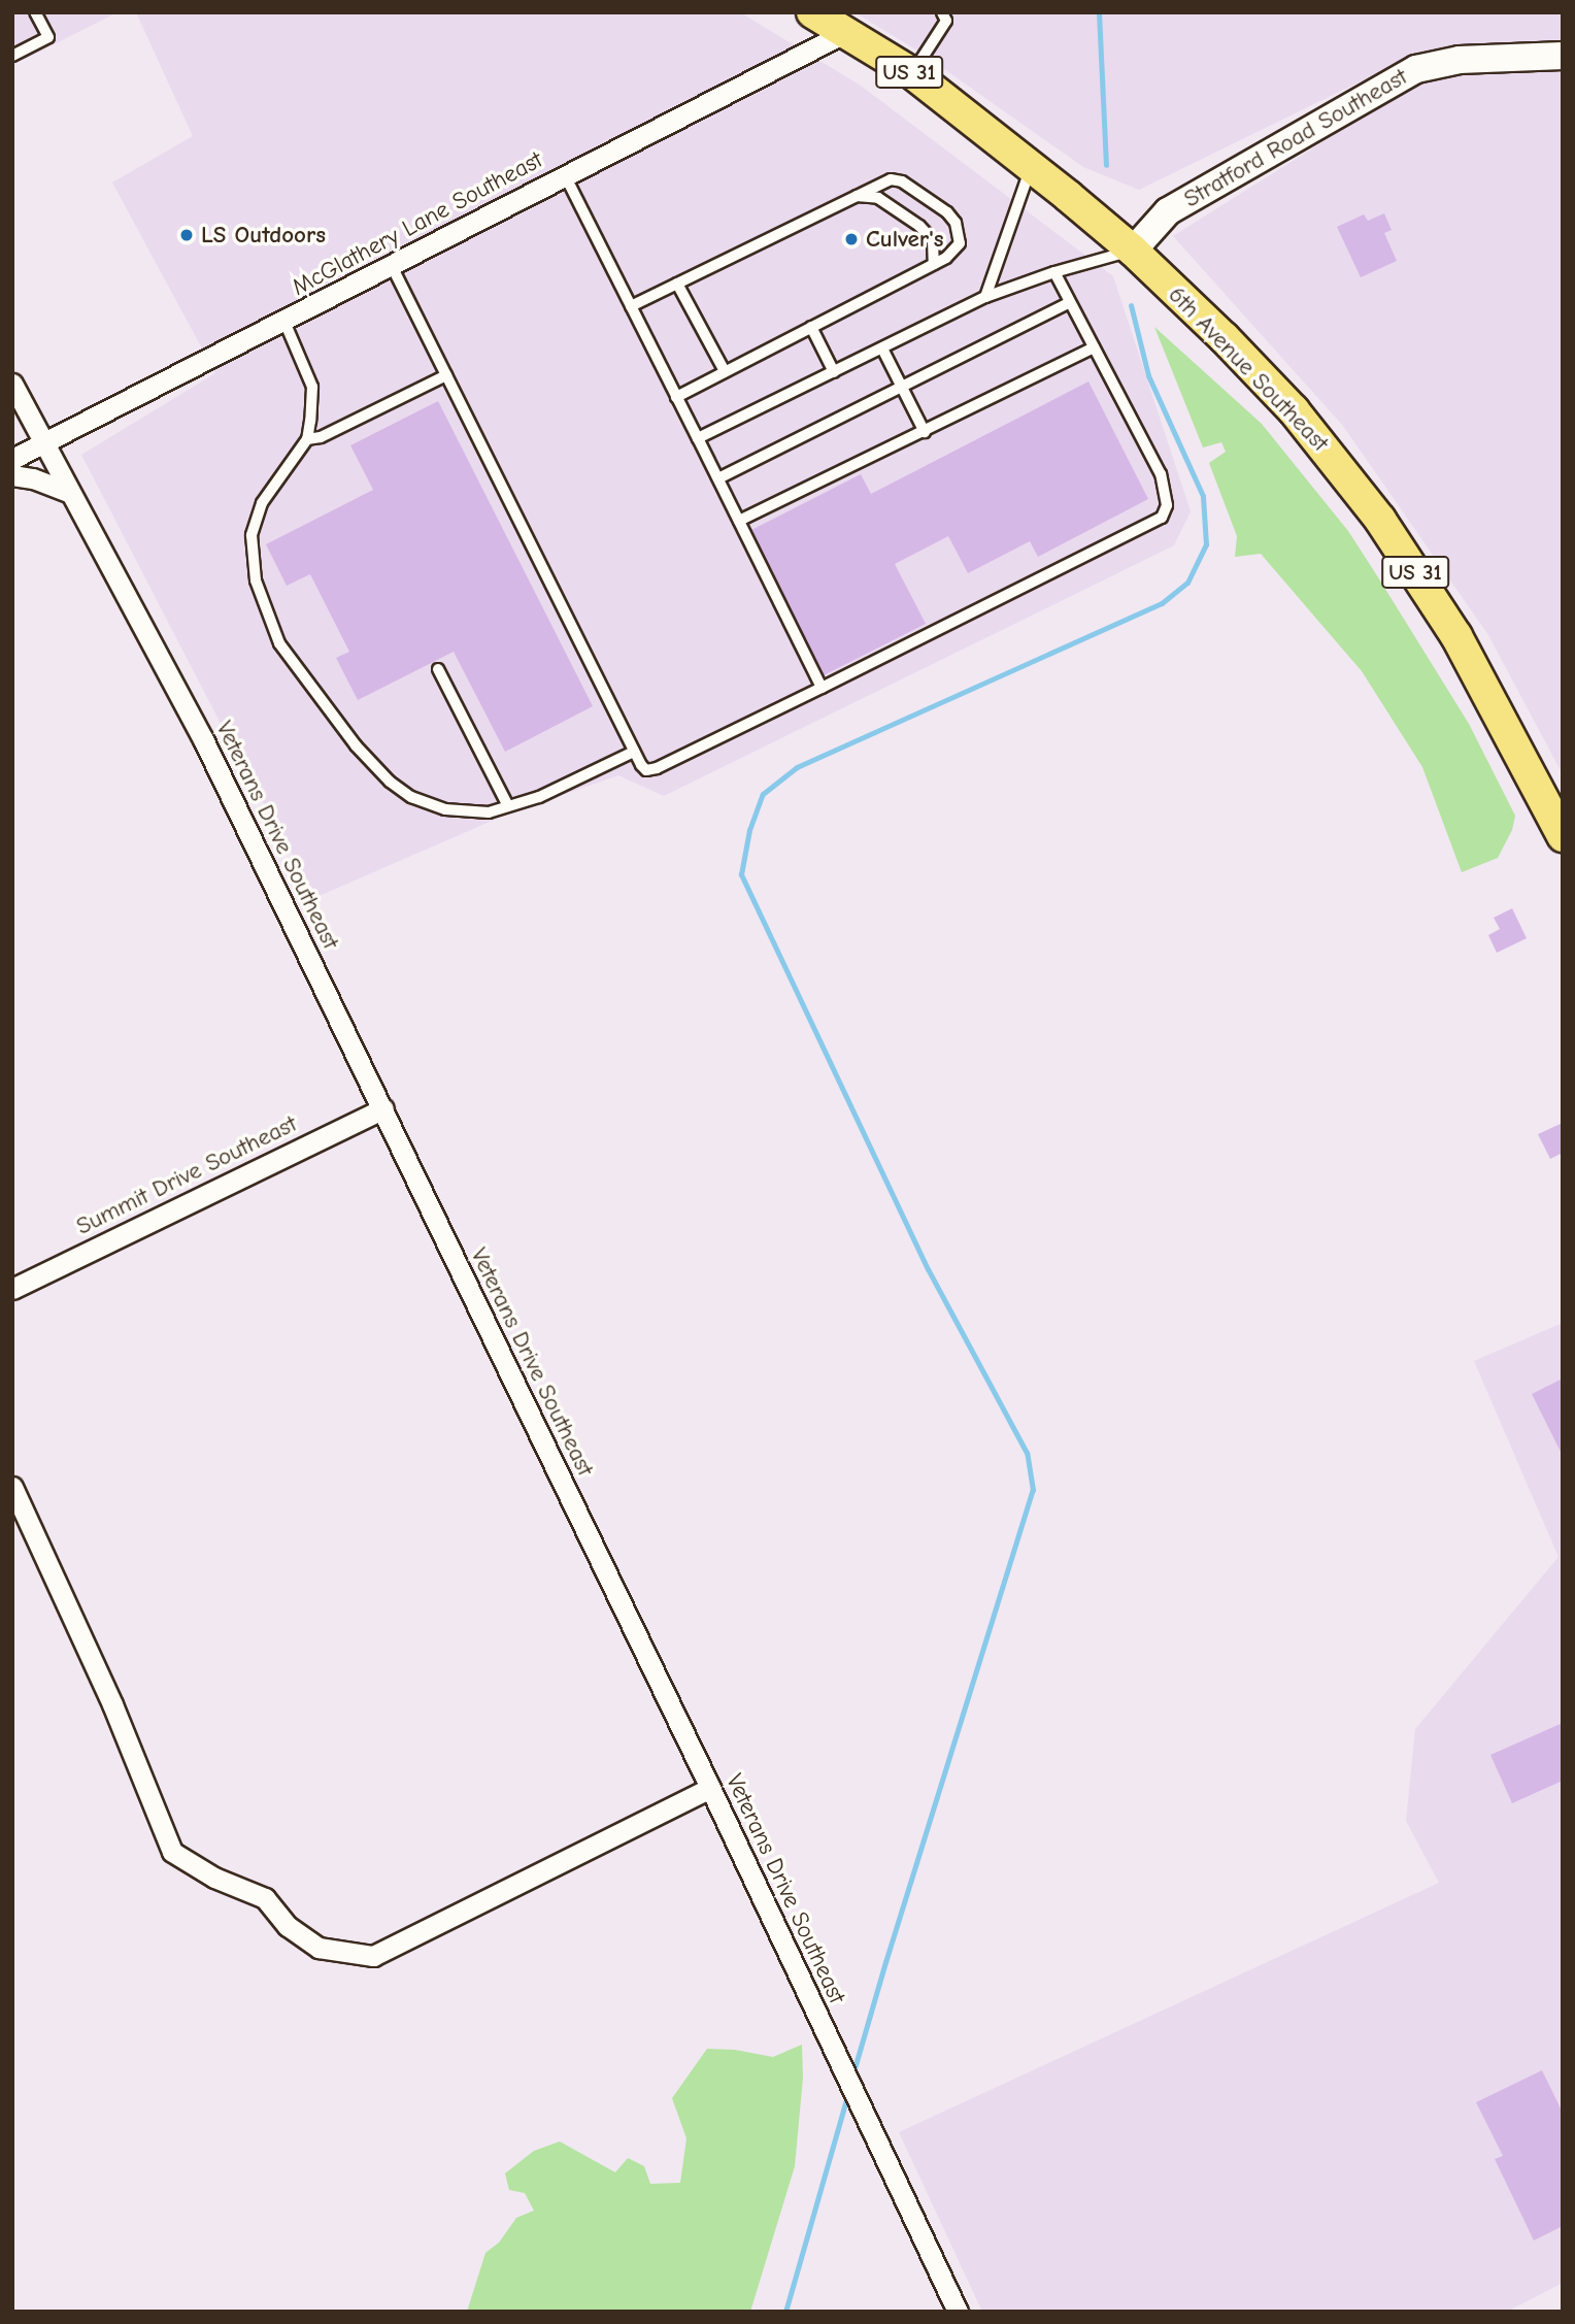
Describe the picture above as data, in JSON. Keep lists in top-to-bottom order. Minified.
{"streets":{"main road":["US 31","6th Avenue Southeast"],"street":["Stratford Road Southeast","McGlathery Lane Southeast","Veterans Drive Southeast","Summit Drive Southeast"]},"crossings":[["Stratford Road Southeast","6th Avenue Southeast"],["McGlathery Lane Southeast","6th Avenue Southeast"],["McGlathery Lane Southeast","Veterans Drive Southeast"],["Veterans Drive Southeast","Summit Drive Southeast"]],"places":["LS Outdoors","Culver's"]}
